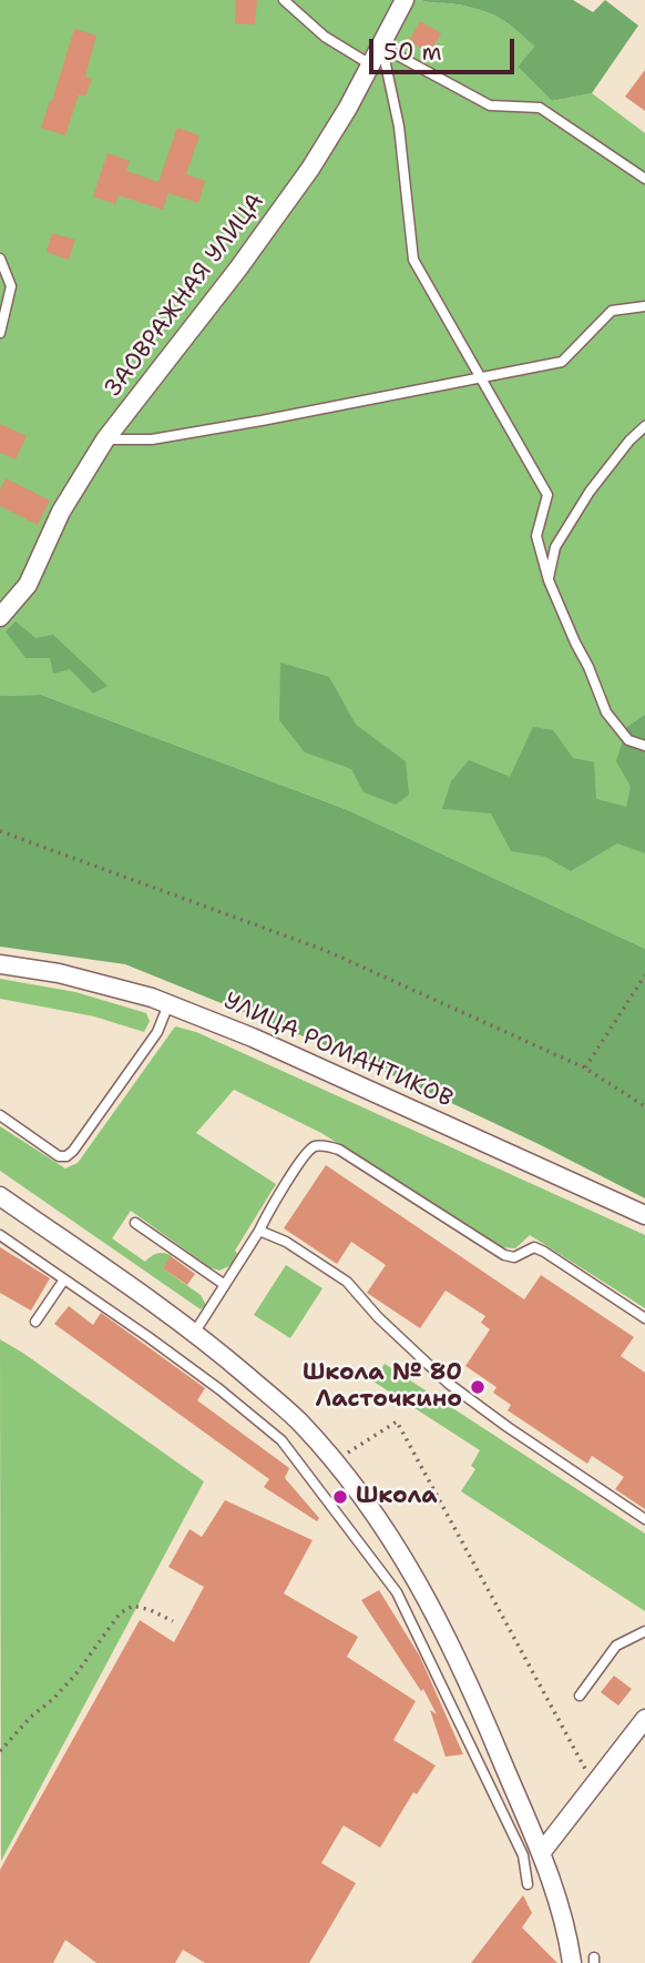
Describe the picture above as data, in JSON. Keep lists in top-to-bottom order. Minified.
{"streets":{"street":["ЗАОВРАЖНАЯ УЛИЦА","УЛИЦА РОМАНТИКОВ"]},"places":["Школа № 80 Ласточкино","Школа"],"scale_bar":"50 m"}
